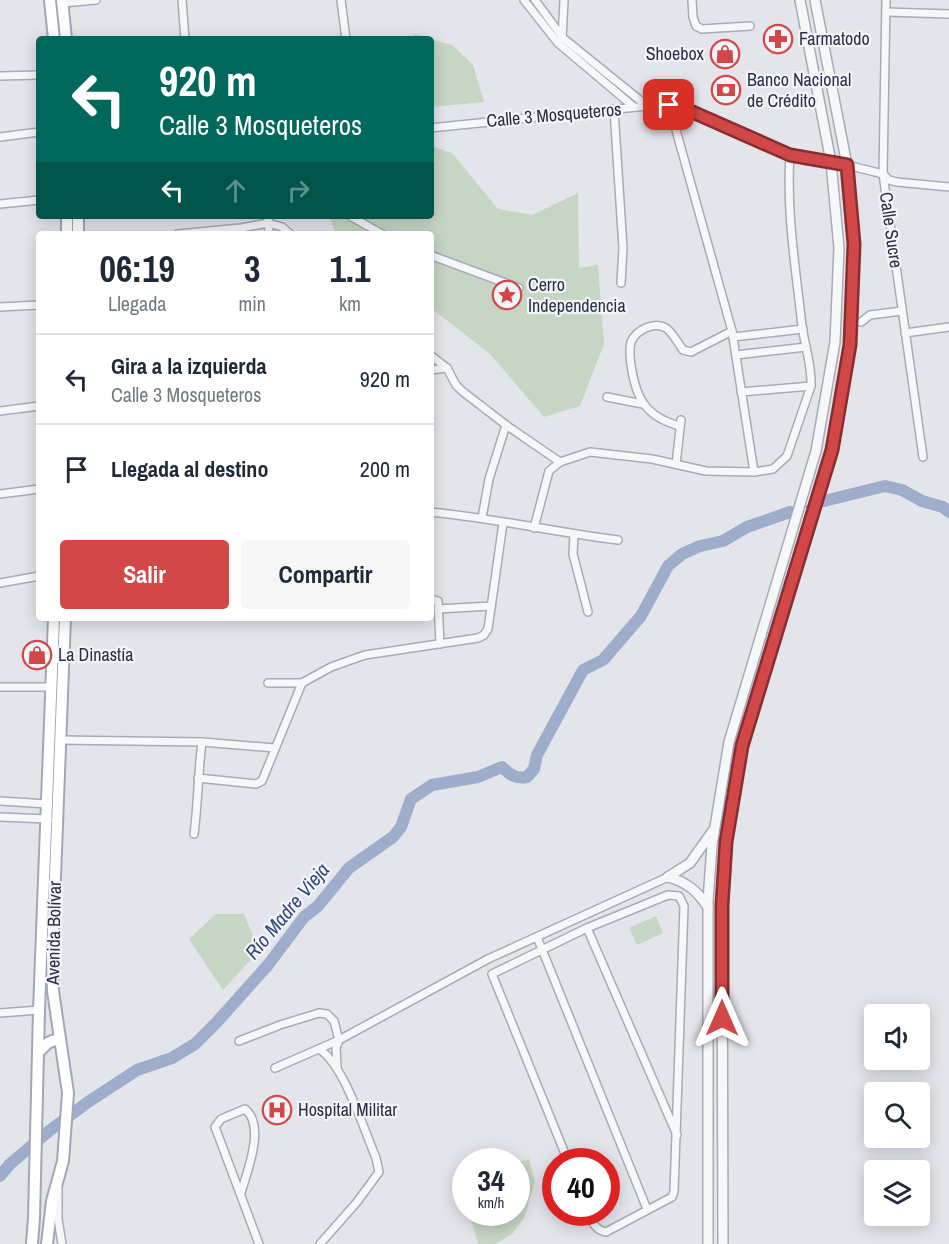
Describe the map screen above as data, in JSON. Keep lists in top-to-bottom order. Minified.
{"streets":{"main road":["Avenida Bolívar"],"street":["Calle 3 Mosqueteros","Calle Sucre"]},"crossings":[["Calle 3 Mosqueteros","Calle Sucre"]],"water":["Río Madre Vieja"],"places":{"pharmacy":["Farmatodo"],"shop":["Shoebox","La Dinastía"],"bank":["Banco Nacional de Crédito"],"place":["Cerro Independencia"],"hospital":["Hospital Militar"]},"page":{"turn":["920 m","Calle 3 Mosqueteros"],"eta":["06:19","Llegada","3","min","1.1","km"],"list":[{"name":"Gira a la izquierda","note":"Calle 3 Mosqueteros","value":"920 m"},{"name":"Llegada al destino","value":"200 m"}],"buttons":["Salir","Compartir"],"speed":"34 km/h","limit":"40"}}
